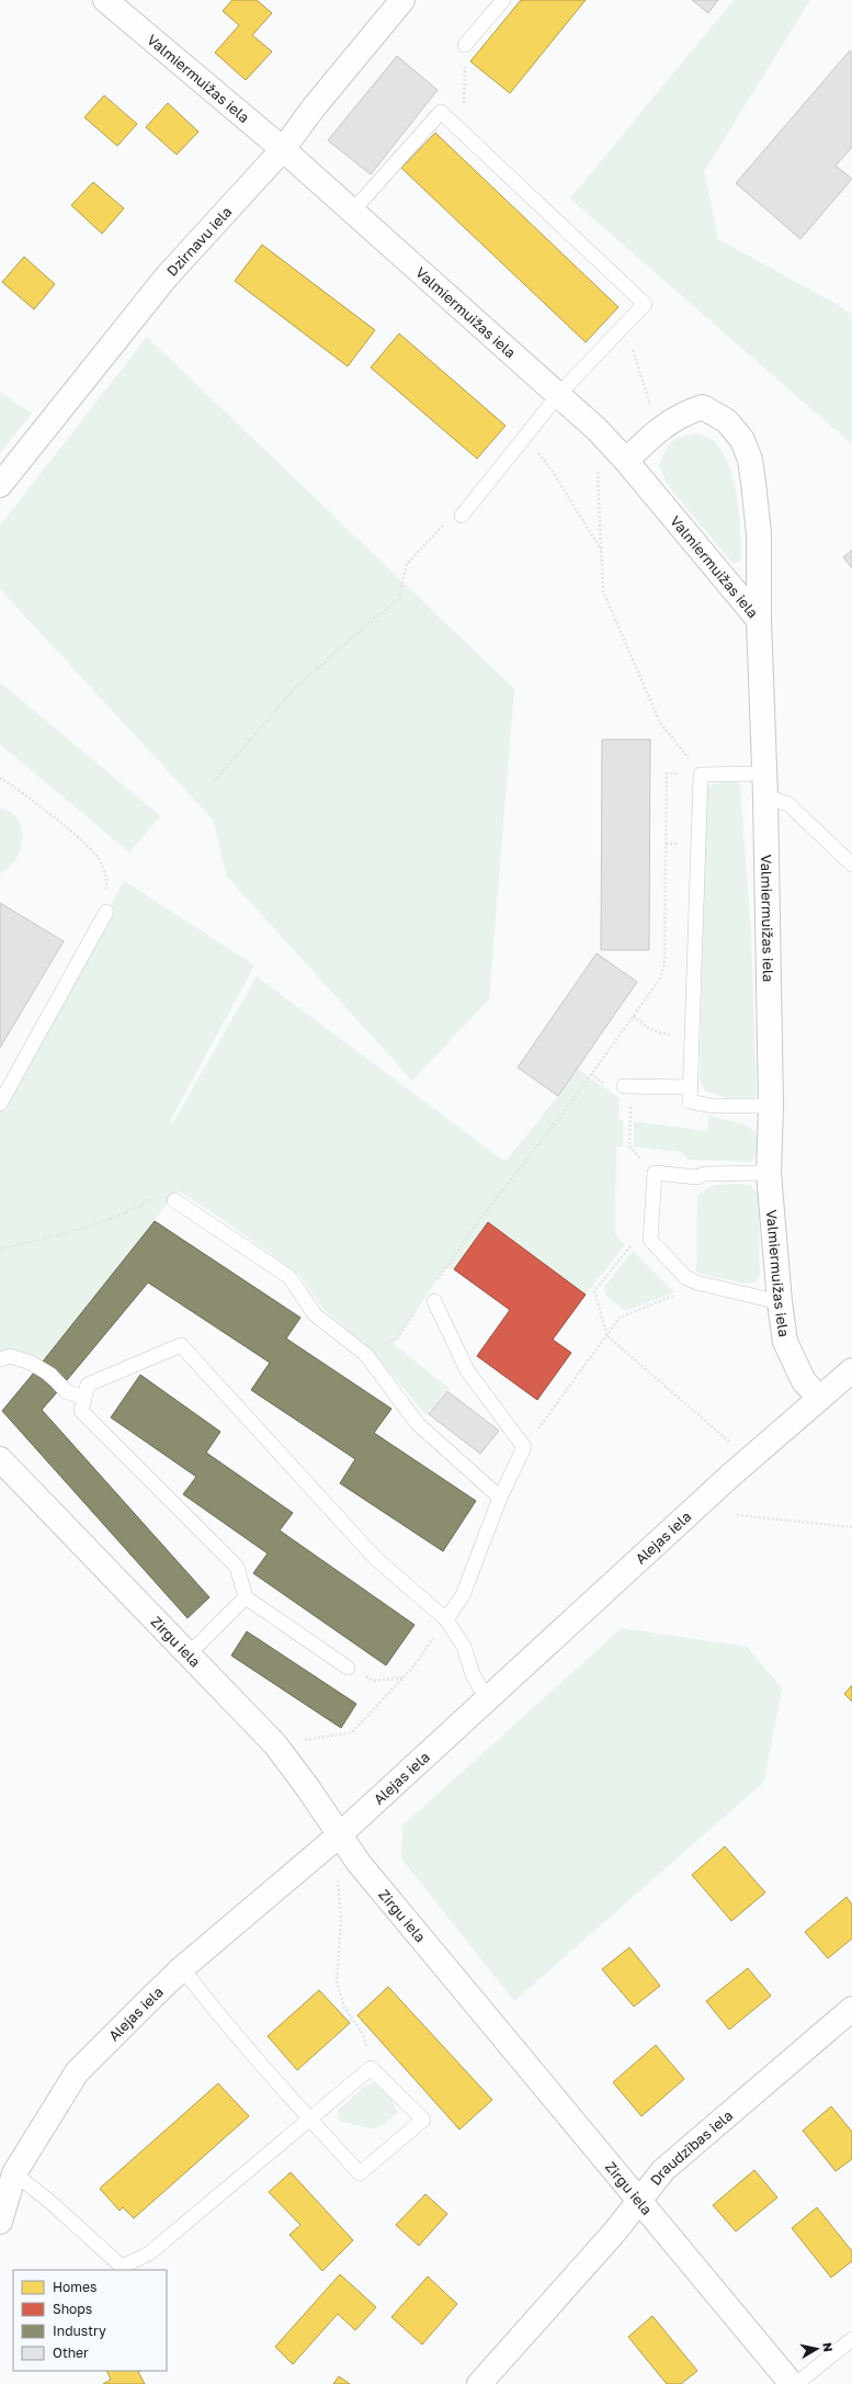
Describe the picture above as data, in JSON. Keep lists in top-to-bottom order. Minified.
{"streets":{"street":["Valmiermuižas iela","Dzirnavu iela","Alejas iela","Zirgu iela","Draudzības iela"]},"crossings":[["Valmiermuižas iela","Dzirnavu iela"],["Valmiermuižas iela","Alejas iela"],["Alejas iela","Zirgu iela"],["Zirgu iela","Draudzības iela"]],"legend":["Homes","Shops","Industry","Other"],"north":"right"}
